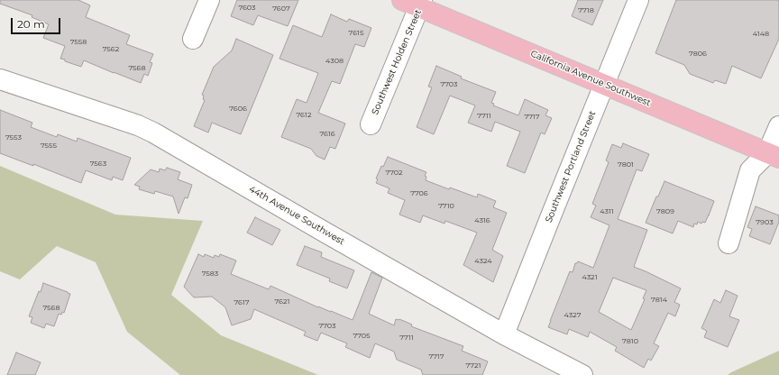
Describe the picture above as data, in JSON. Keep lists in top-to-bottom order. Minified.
{"streets":{"main road":["California Avenue Southwest"],"street":["Southwest Holden Street","Southwest Portland Street","44th Avenue Southwest"]},"crossings":[["Southwest Holden Street","California Avenue Southwest"],["California Avenue Southwest","Southwest Portland Street"],["Southwest Portland Street","44th Avenue Southwest"]],"house_numbers":["7603","7607","7718","7615","4148","7558","7562","7806","4308","7568","7703","7606","7612","7711","7717","7616","7553","7555","7563","7801","7702","7706","7710","4311","7809","4316","7903","4324","7583","4321","7814","7621","7617","7568","4327","7703","7705","7711","7810","7717","7721"],"scale_bar":"20 m"}
